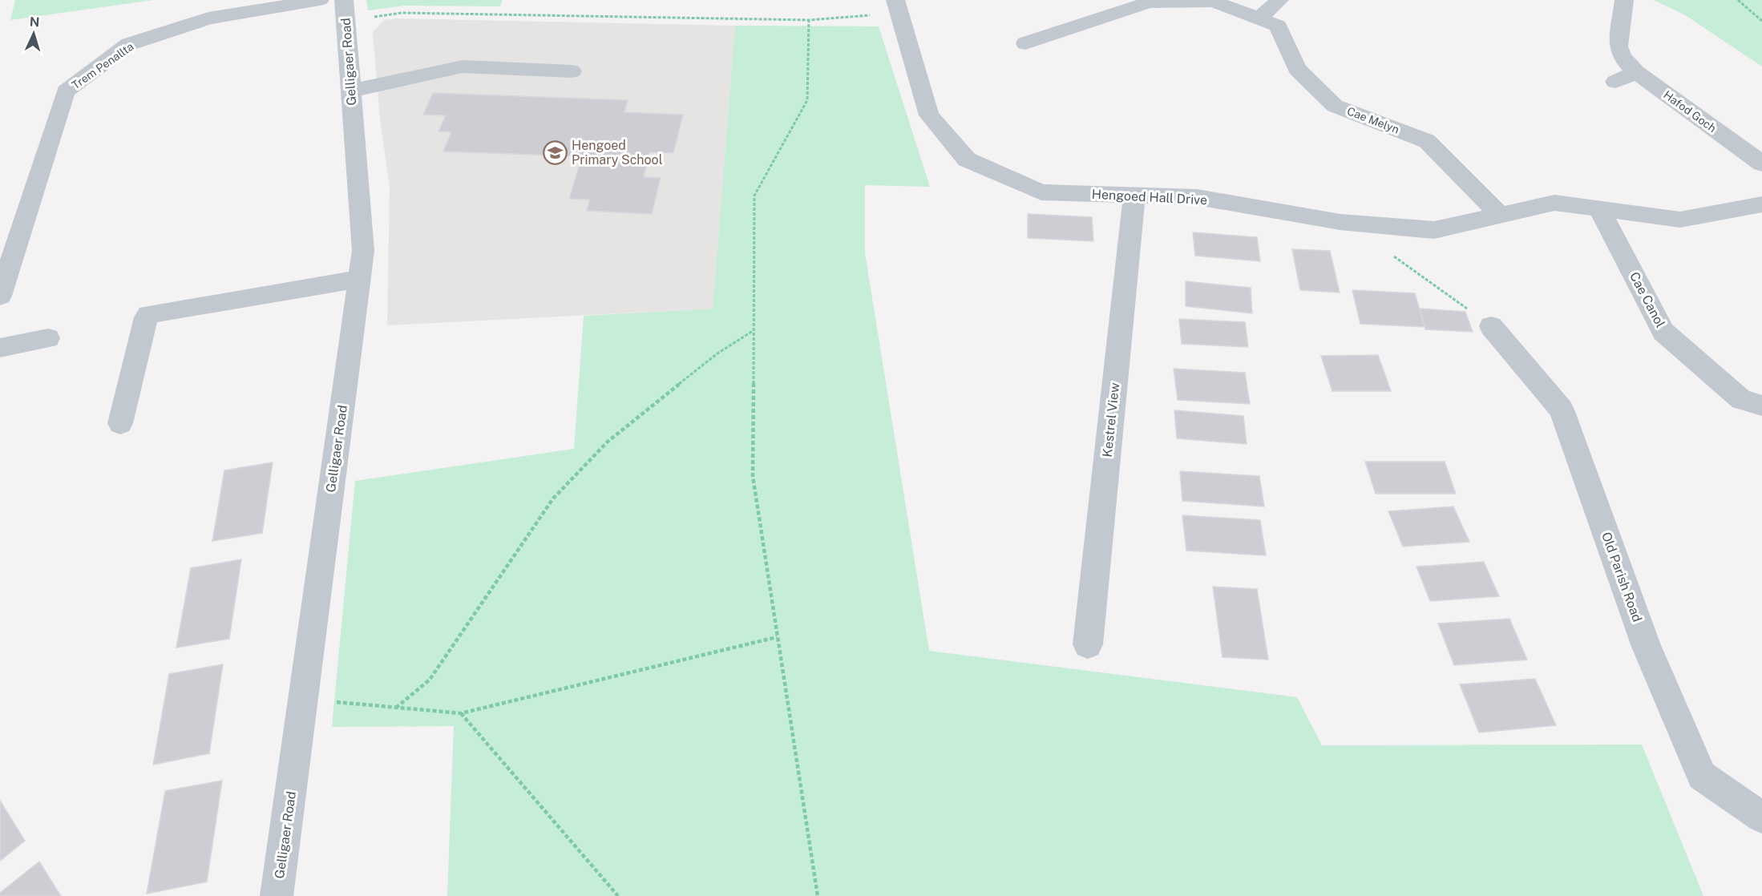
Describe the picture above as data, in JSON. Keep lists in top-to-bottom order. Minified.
{"streets":{"street":["Gelligaer Road","Trem Penallta","Hafod Goch","Cae Melyn","Hengoed Hall Drive","Cae Canol","Kestrel View","Old Parish Road"]},"crossings":[["Cae Melyn","Hengoed Hall Drive"],["Hengoed Hall Drive","Cae Canol"],["Hengoed Hall Drive","Kestrel View"]],"places":{"school or university":["Hengoed Primary School"]},"north":"top"}
